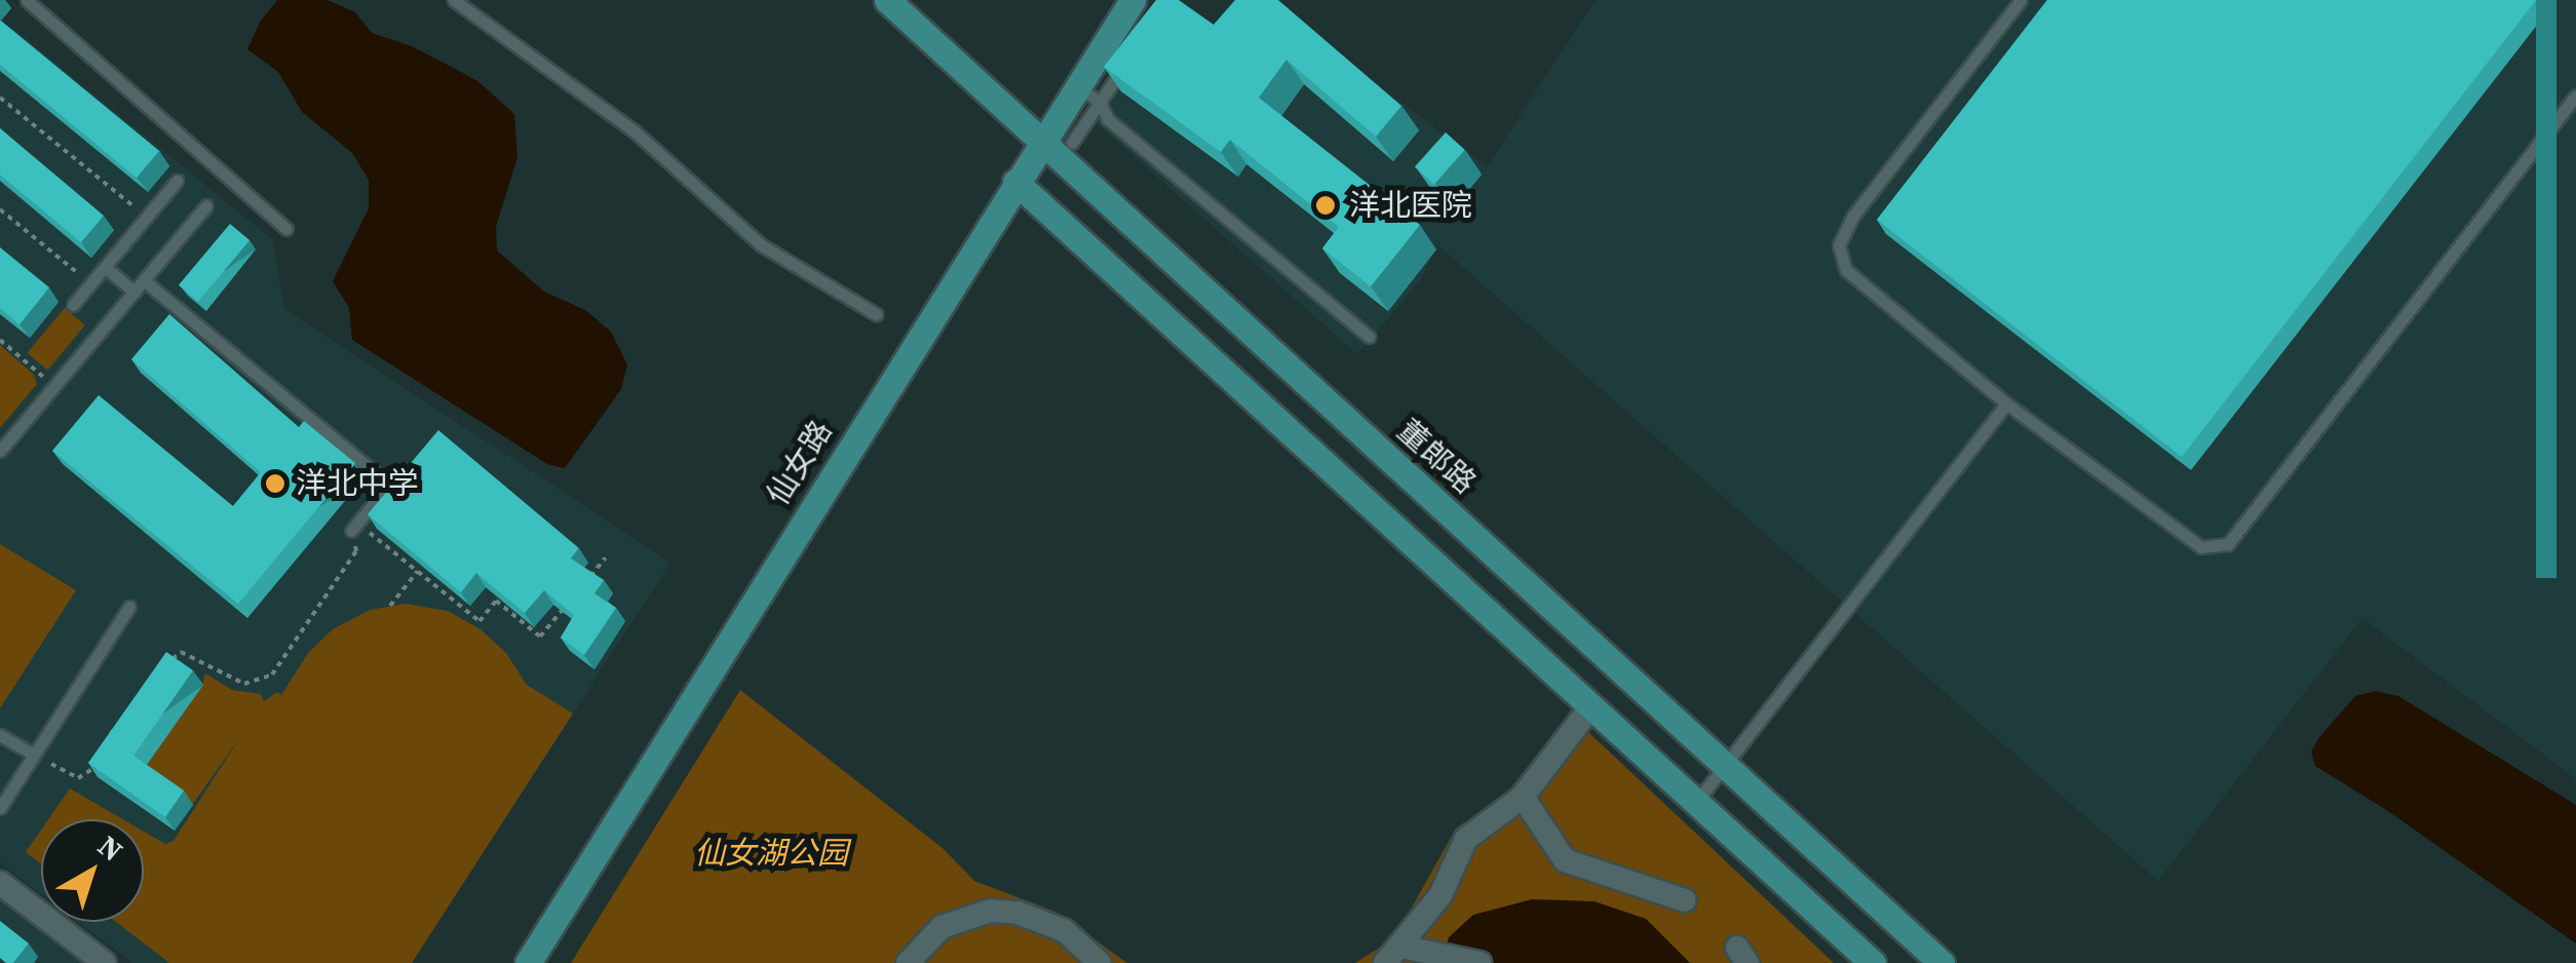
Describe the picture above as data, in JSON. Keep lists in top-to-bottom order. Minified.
{"streets":{"street":["董郎路","仙女路"]},"crossings":[["董郎路","仙女路"]],"parks":["仙女湖公园"],"places":["洋北医院","洋北中学"],"north":"top right"}
